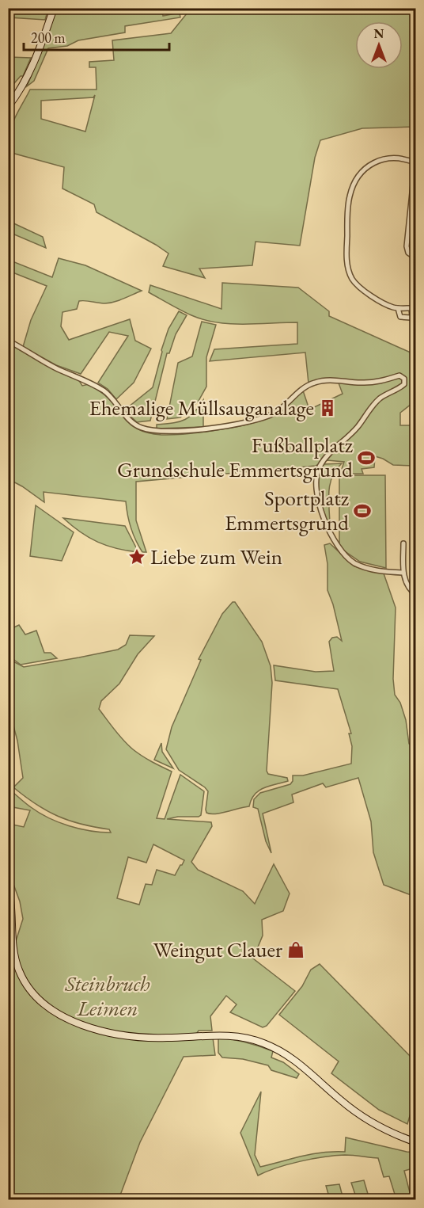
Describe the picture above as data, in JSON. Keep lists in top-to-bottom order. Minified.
{"parks":["Steinbruch Leimen"],"places":{"building":["Ehemalige Müllsauganalage"],"sports":["Fußballplatz Grundschule Emmertsgrund","Sportplatz Emmertsgrund"],"place":["Liebe zum Wein"],"shop":["Weingut Clauer"]},"scale_bar":"200 m","north":"top"}
